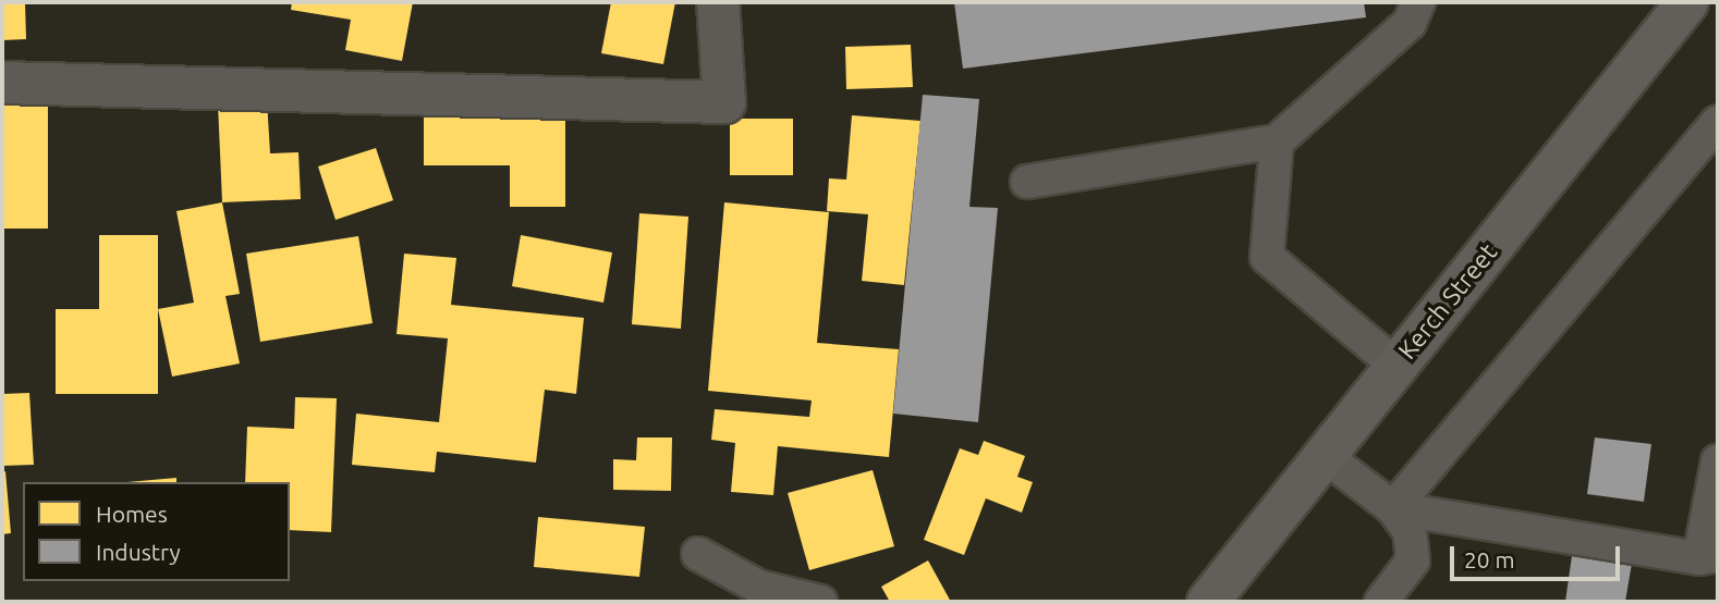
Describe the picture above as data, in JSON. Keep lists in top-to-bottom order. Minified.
{"streets":{"main road":["Kerch Street"]},"legend":["Homes","Industry"],"scale_bar":"20 m"}
